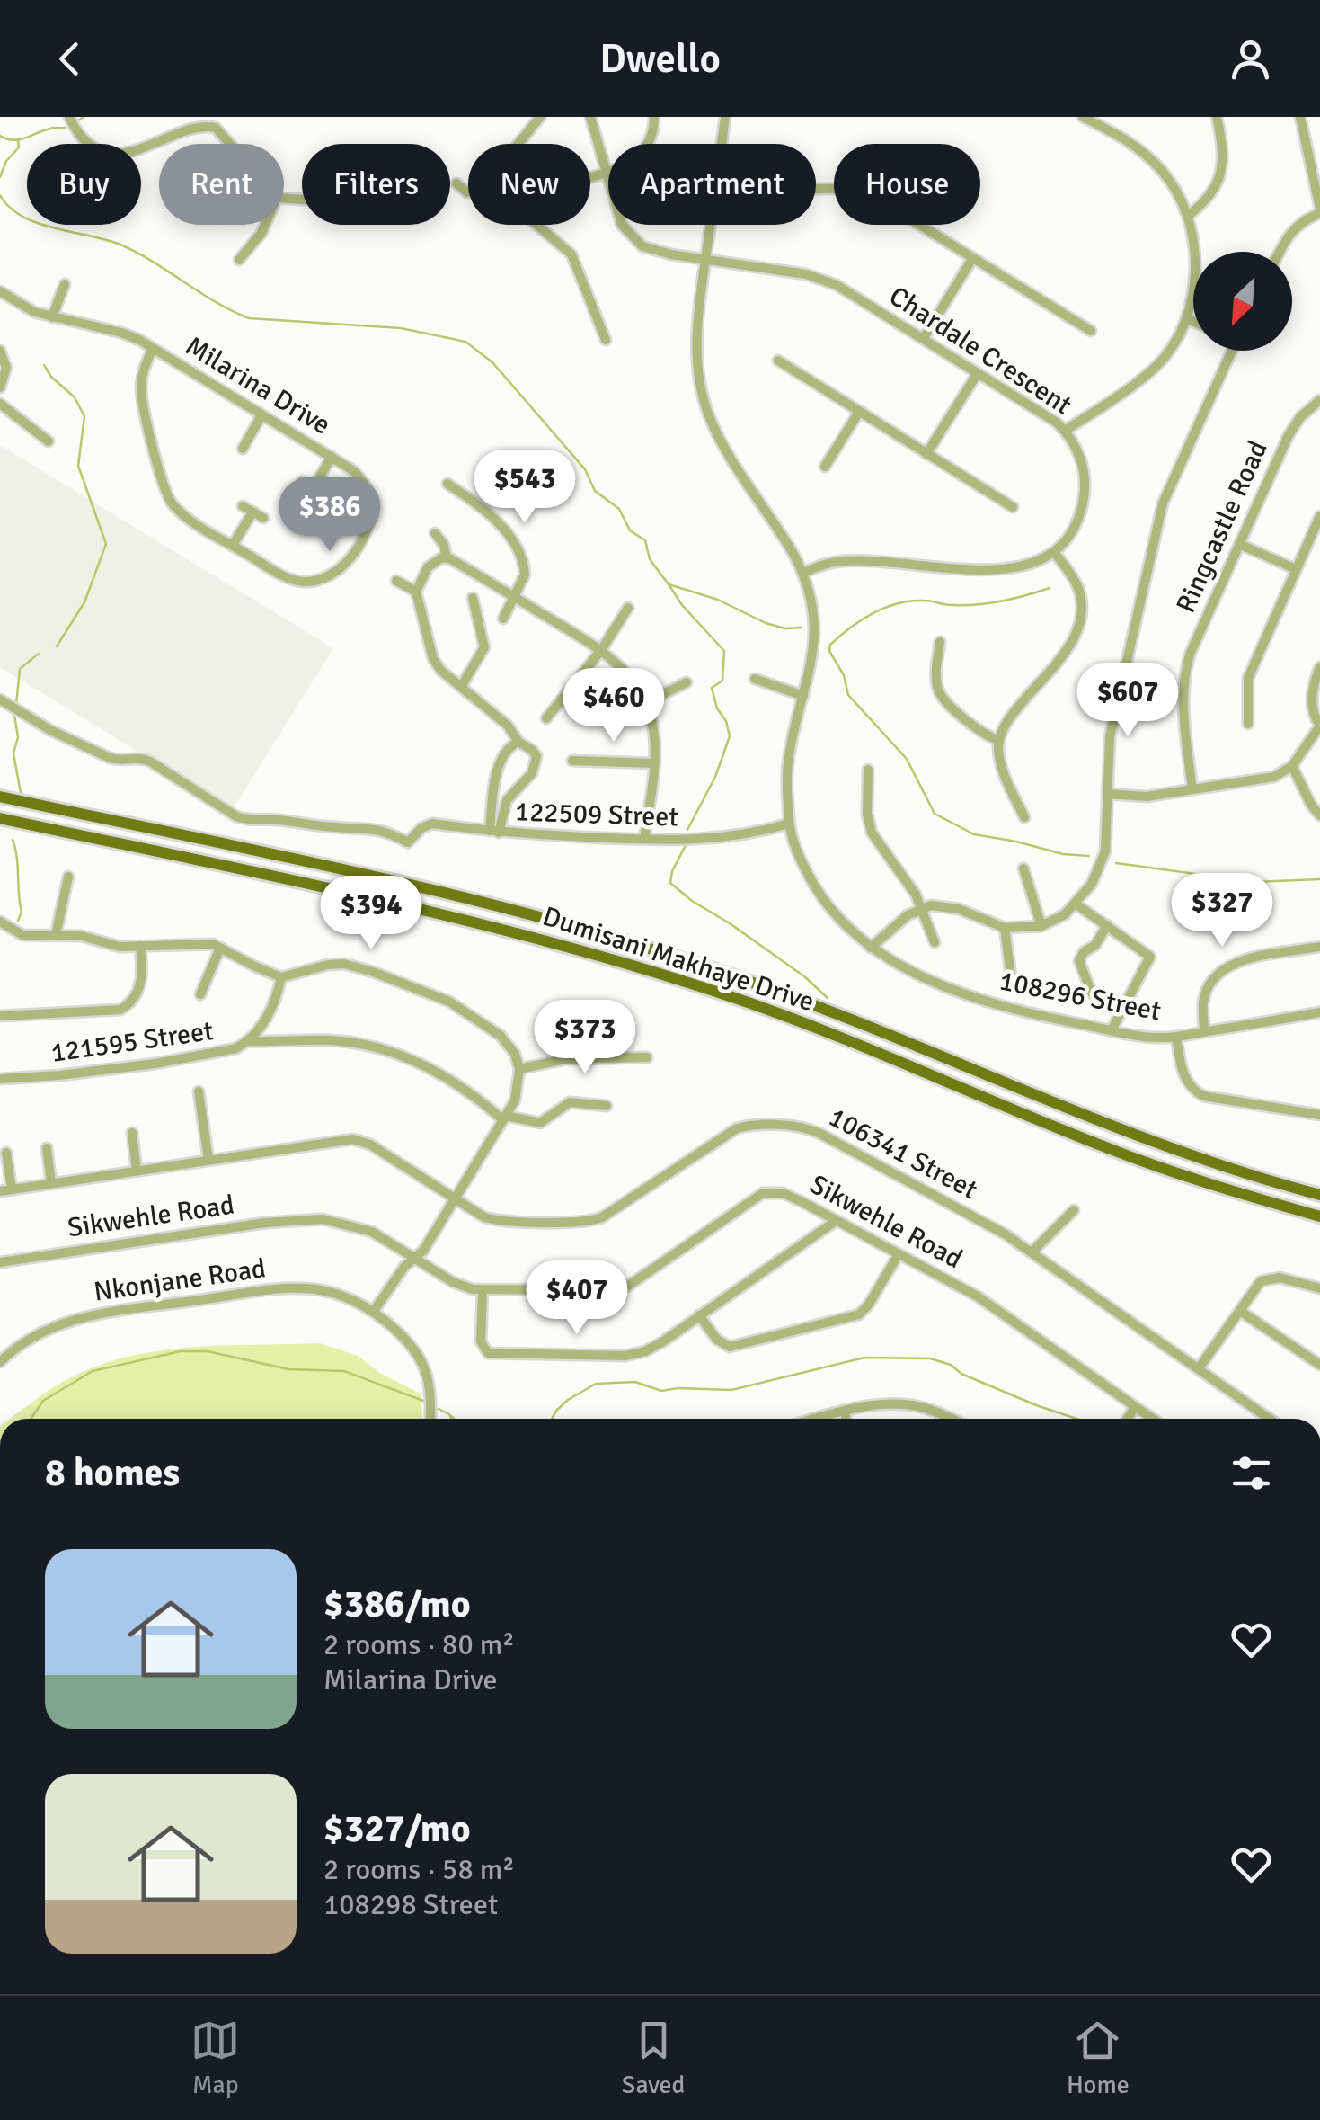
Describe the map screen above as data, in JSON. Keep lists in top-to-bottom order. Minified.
{"streets":{"main road":["Dumisani Makhaye Drive"],"street":["Chardale Crescent","Milarina Drive","Ringcastle Road","122509 Street","108296 Street","121595 Street","106341 Street","Sikwehle Road","Nkonjane Road"]},"crossings":[["Chardale Crescent","108296 Street"],["122509 Street","108296 Street"]],"north":"bottom left","page":{"header":"Dwello","chip":["Buy","Rent","Filters","New","Apartment","House"],"price":["$543","$386","$607","$460","$327","$394","$373","$407"],"heading":"8 homes","list":[{"name":"$386/mo","note":"2 rooms · 80 m² · Milarina Drive"},{"name":"$327/mo","note":"2 rooms · 58 m² · 108298 Street"}],"tabs":["Map","Saved","Home"]}}
